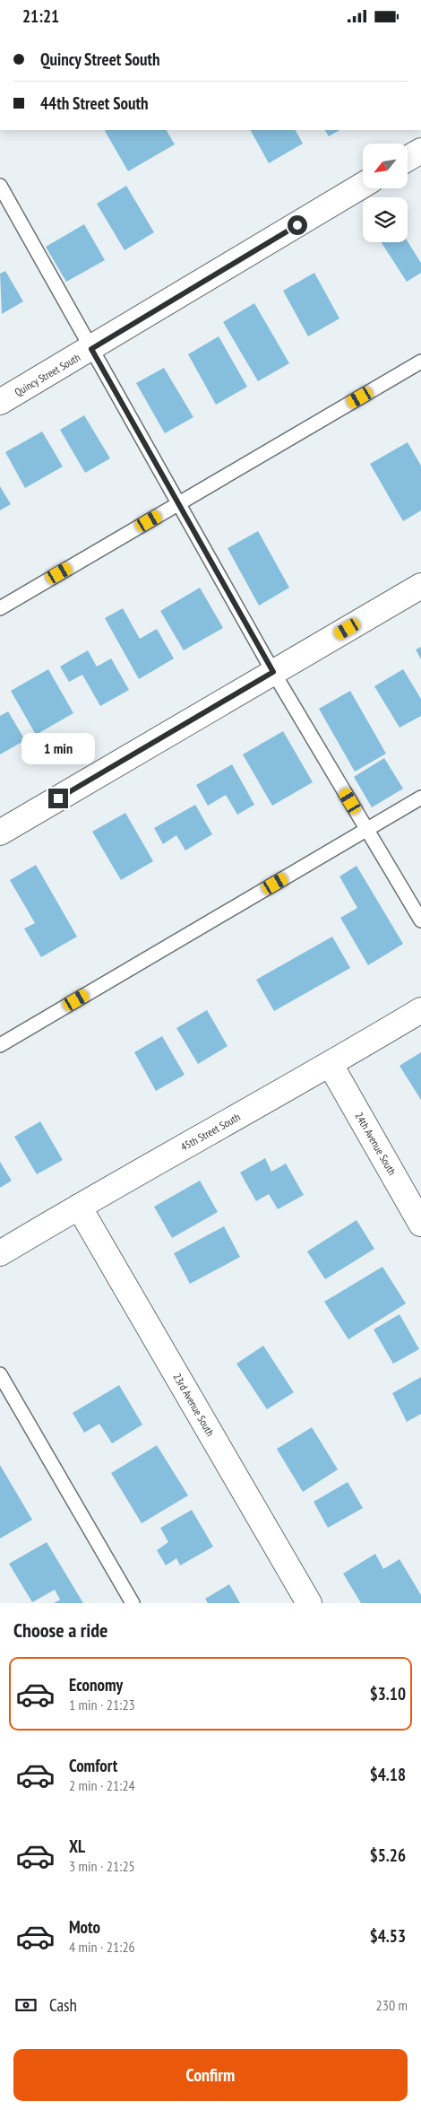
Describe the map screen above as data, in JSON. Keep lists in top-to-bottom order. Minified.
{"streets":{"street":["Quincy Street South","45th Street South","24th Avenue South","23rd Avenue South"]},"crossings":[["45th Street South","24th Avenue South"],["45th Street South","23rd Avenue South"]],"north":"bottom left","page":{"status":"21:21","banner":["Quincy Street South","44th Street South"],"bubble":"1 min","heading":"Choose a ride","list":[{"name":"Economy","note":"1 min · 21:23","value":"$3.10"},{"name":"Comfort","note":"2 min · 21:24","value":"$4.18"},{"name":"XL","note":"3 min · 21:25","value":"$5.26"},{"name":"Moto","note":"4 min · 21:26","value":"$4.53"}],"pay":["Cash","230 m"],"buttons":"Confirm"}}
